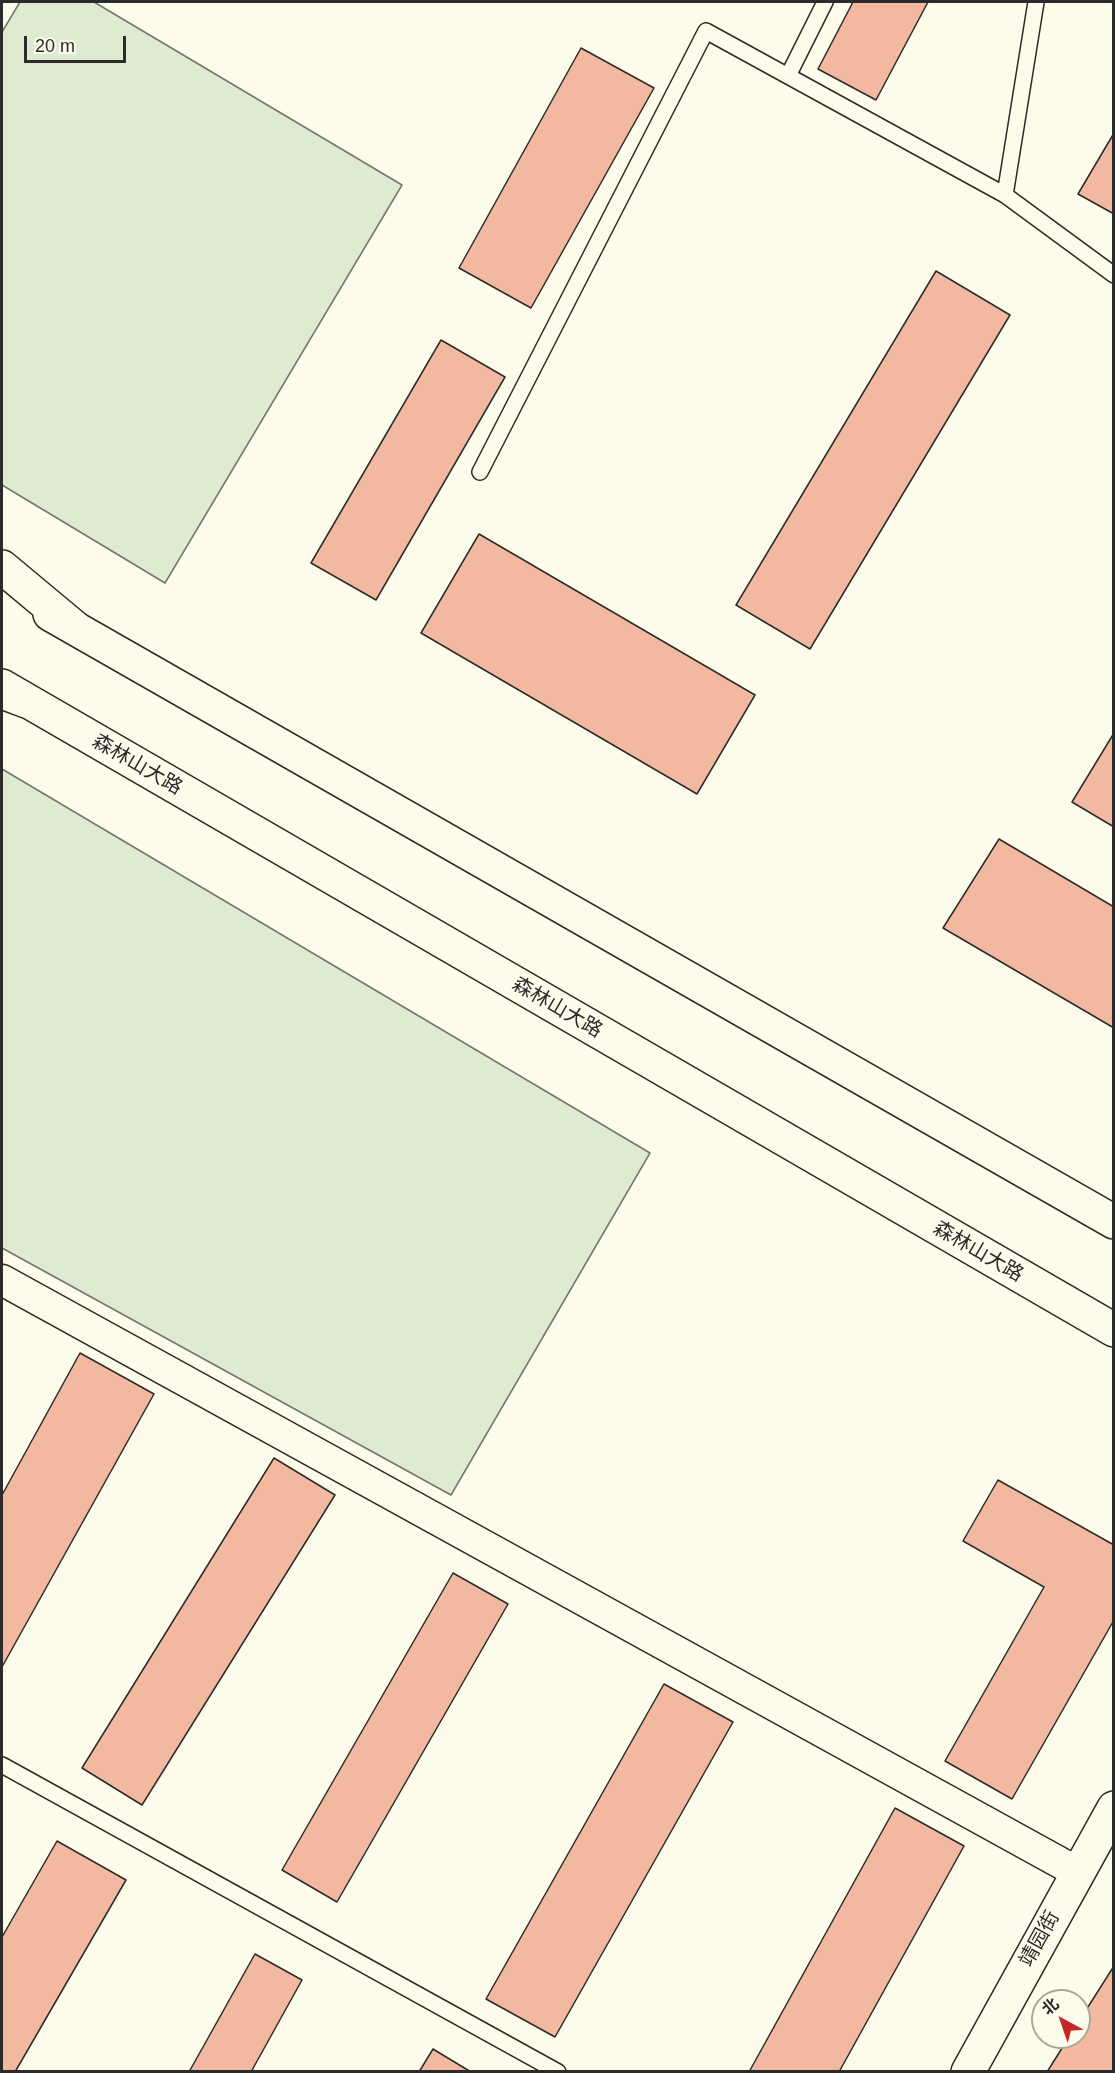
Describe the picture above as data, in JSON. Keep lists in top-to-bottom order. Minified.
{"streets":{"main road":["森林山大路","靖园街"]},"scale_bar":"20 m","north":"top left"}
